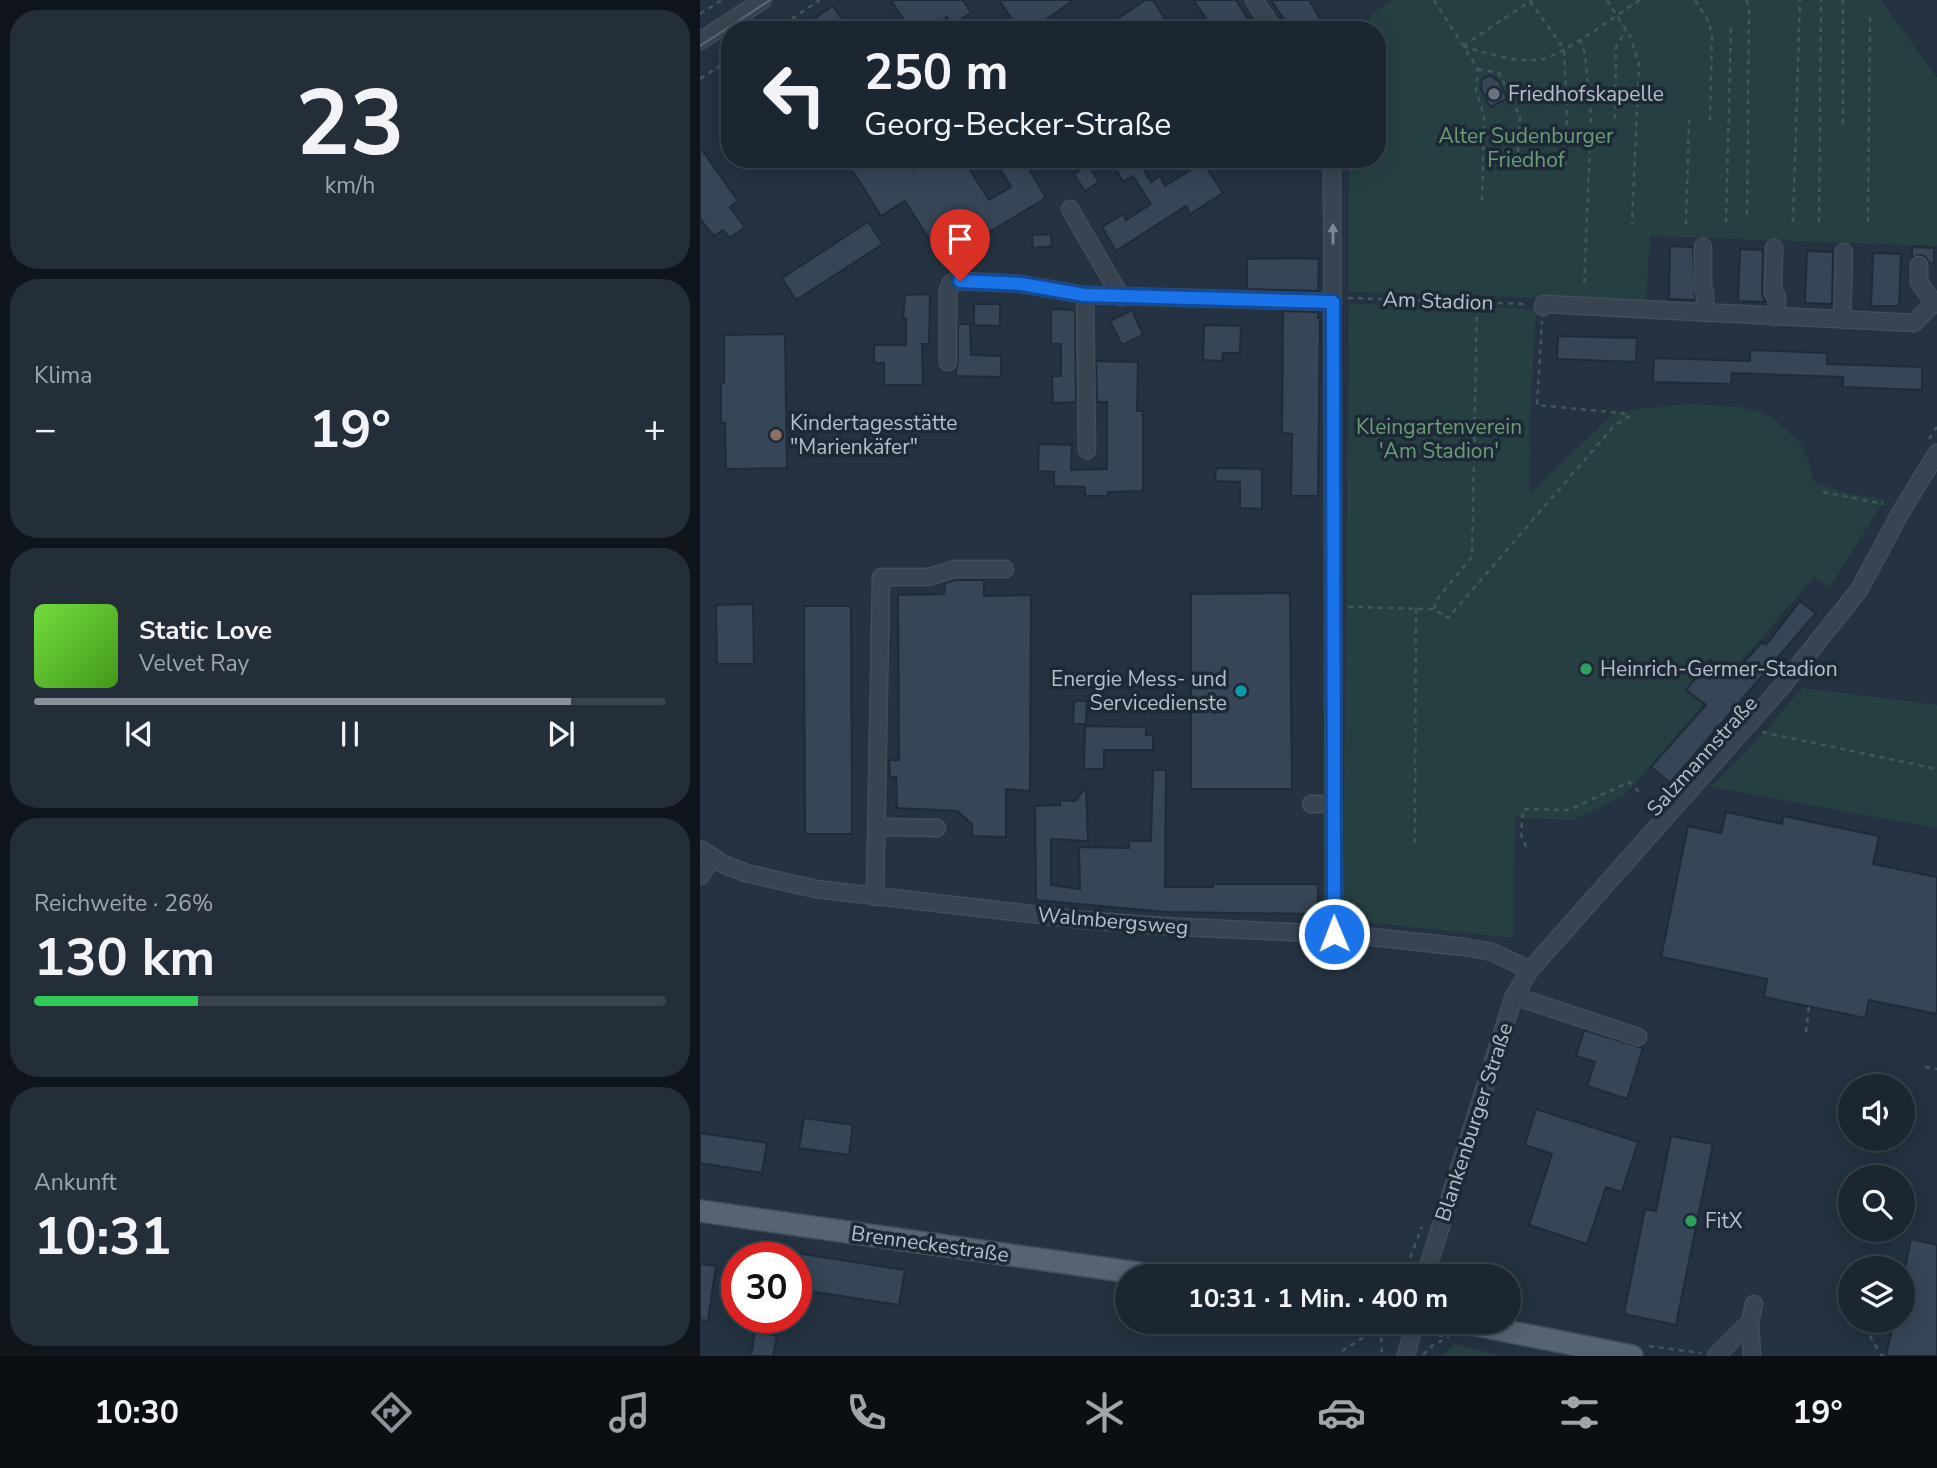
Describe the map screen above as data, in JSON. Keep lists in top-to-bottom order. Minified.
{"streets":{"main road":["Brenneckestraße"],"street":["Salzmannstraße","Walmbergsweg","Blankenburger Straße"],"path":["Am Stadion"]},"crossings":[["Salzmannstraße","Walmbergsweg"],["Salzmannstraße","Blankenburger Straße"],["Walmbergsweg","Blankenburger Straße"]],"parks":["Alter Sudenburger Friedhof","Kleingartenverein 'Am Stadion'"],"places":["Friedhofskapelle","Kindertagesstätte \"Marienkäfer\"","Heinrich-Germer-Stadion","Energie Mess- und Servicedienste","FitX"],"page":{"tile":[["23","km/h"],"Klima",["Reichweite · 26%","130 km"],["Ankunft","10:31"]],"turn":["250 m","Georg-Becker-Straße"],"heat":["−","19°","+"],"song":["Static Love","Velvet Ray"],"limit":"30","trip":"10:31 · 1 Min. · 400 m","tabs":["10:30","19°"]}}
